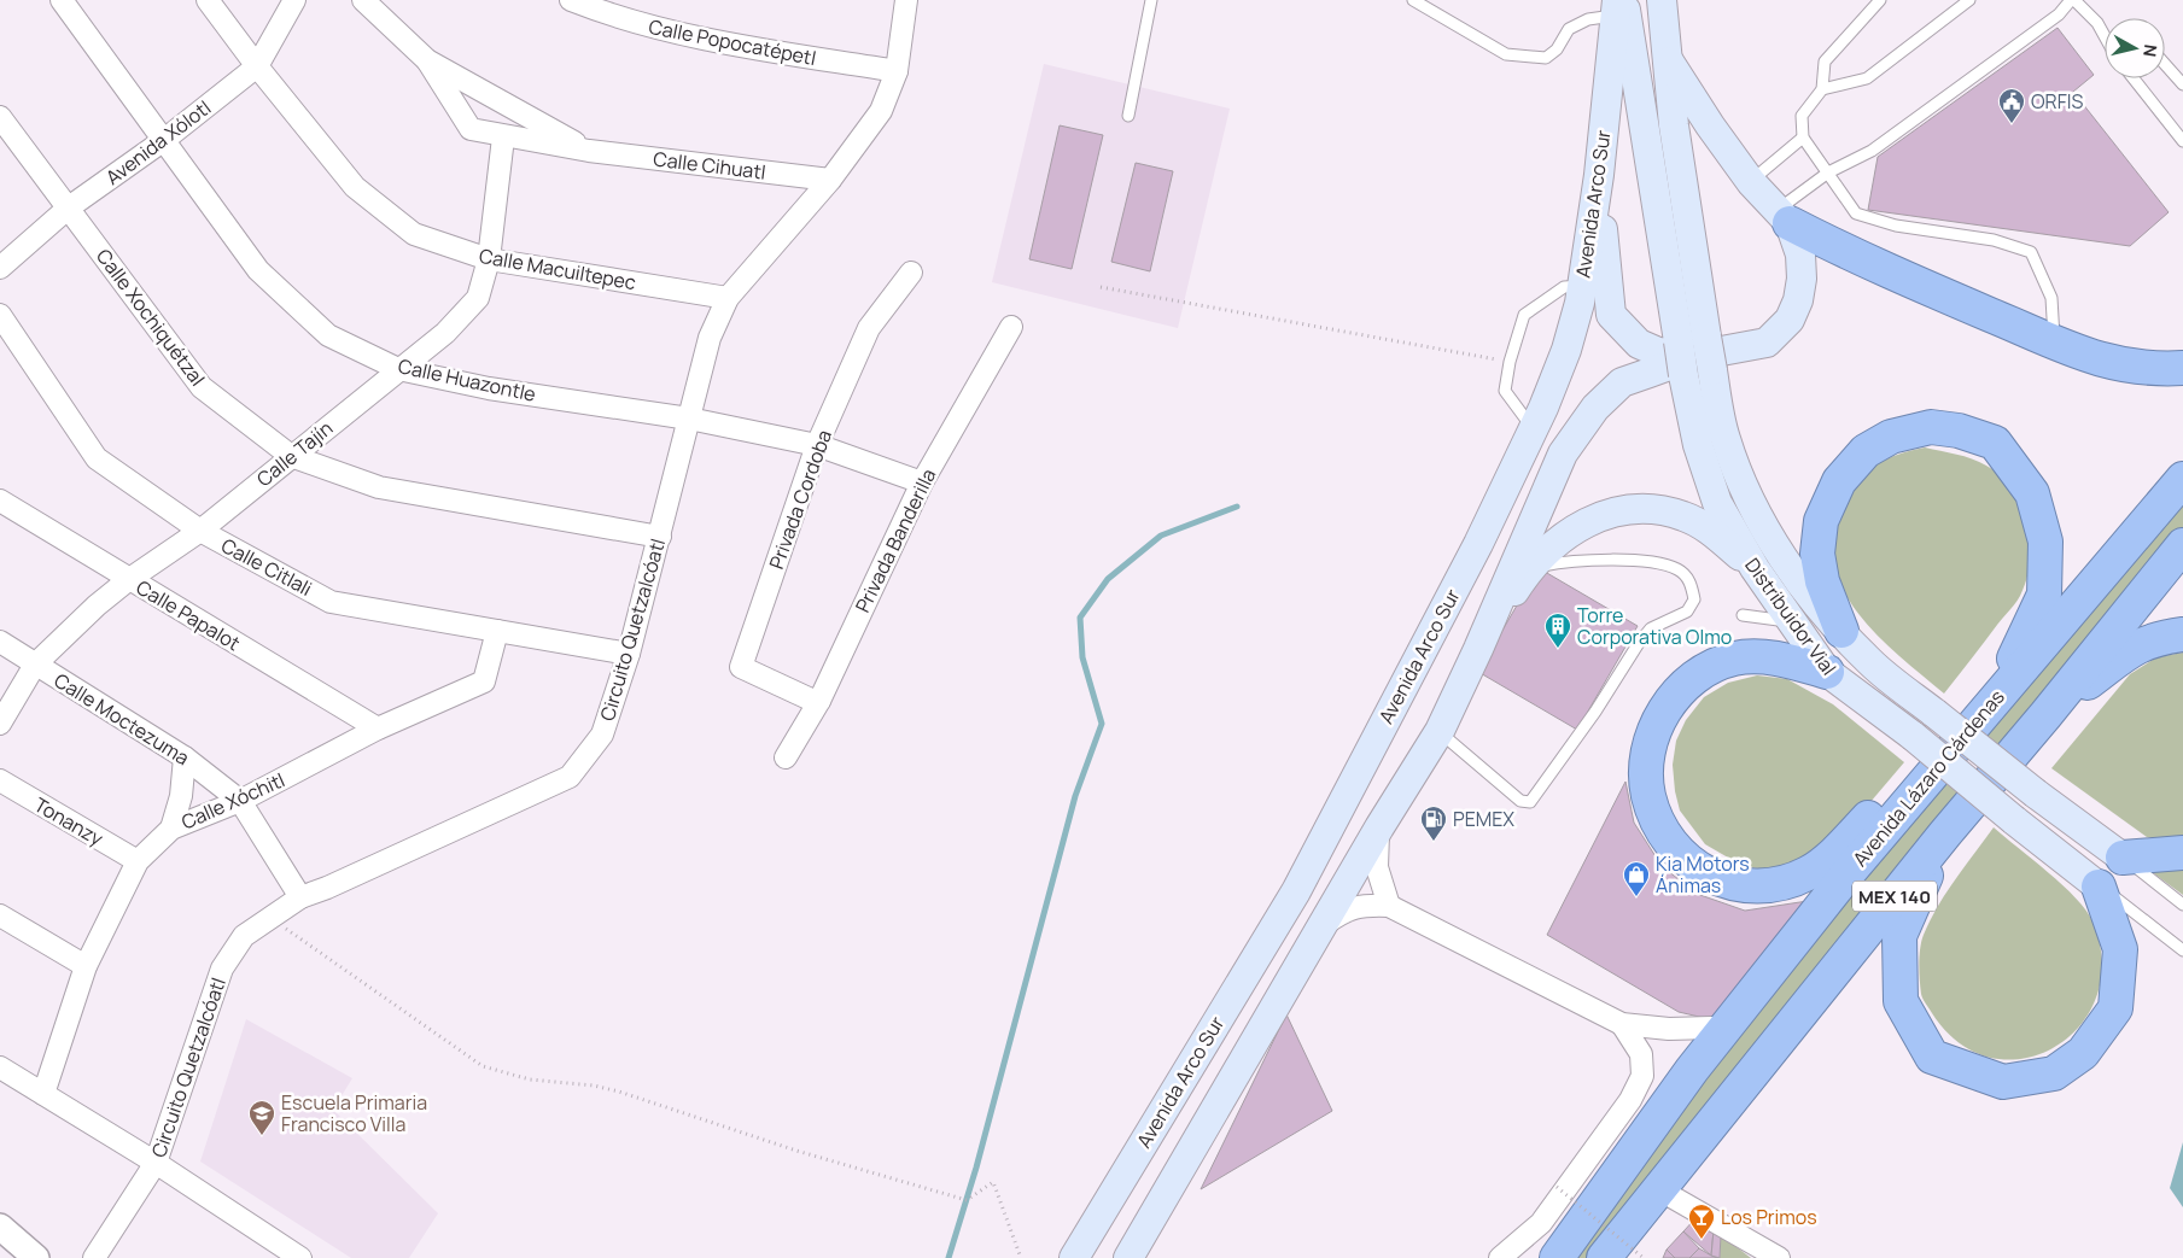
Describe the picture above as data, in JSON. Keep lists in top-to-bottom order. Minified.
{"streets":{"highway":["Avenida Lázaro Cárdenas","MEX 140"],"main road":["Avenida Arco Sur","Distribuidor Vial"],"street":["Calle Popocatépetl","Avenida Xólotl","Calle Cihuatl","Calle Macuiltepec","Calle Xochiquétzal","Calle Huazontle","Calle Tajín","Privada Cordoba","Privada Banderilla","Calle Citlali","Calle Papalot","Circuito Quetzalcóatl","Calle Moctezuma","Calle Xóchitl","Tonanzy"]},"crossings":[["Calle Popocatépetl","Circuito Quetzalcóatl"],["Avenida Xólotl","Calle Macuiltepec"],["Avenida Xólotl","Calle Xochiquétzal"],["Avenida Xólotl","Calle Huazontle"],["Calle Cihuatl","Calle Tajín"],["Calle Cihuatl","Circuito Quetzalcóatl"],["Calle Macuiltepec","Calle Tajín"],["Calle Macuiltepec","Circuito Quetzalcóatl"],["Calle Xochiquétzal","Calle Tajín"],["Calle Xochiquétzal","Circuito Quetzalcóatl"],["Calle Huazontle","Calle Tajín"],["Calle Huazontle","Privada Cordoba"],["Calle Huazontle","Privada Banderilla"],["Calle Huazontle","Circuito Quetzalcóatl"],["Calle Tajín","Calle Citlali"],["Calle Tajín","Calle Papalot"],["Calle Tajín","Calle Moctezuma"],["Privada Cordoba","Privada Banderilla"],["Calle Citlali","Circuito Quetzalcóatl"],["Calle Citlali","Calle Xóchitl"],["Calle Papalot","Calle Xóchitl"],["Circuito Quetzalcóatl","Calle Moctezuma"],["Calle Moctezuma","Calle Xóchitl"],["Calle Xóchitl","Tonanzy"]],"places":{"public building":["ORFIS"],"building":["Torre Corporativa Olmo"],"fuel station":["PEMEX"],"shop":["Kia Motors Ánimas"],"school or university":["Escuela Primaria Francisco Villa"],"bar":["Los Primos"]},"north":"right"}
